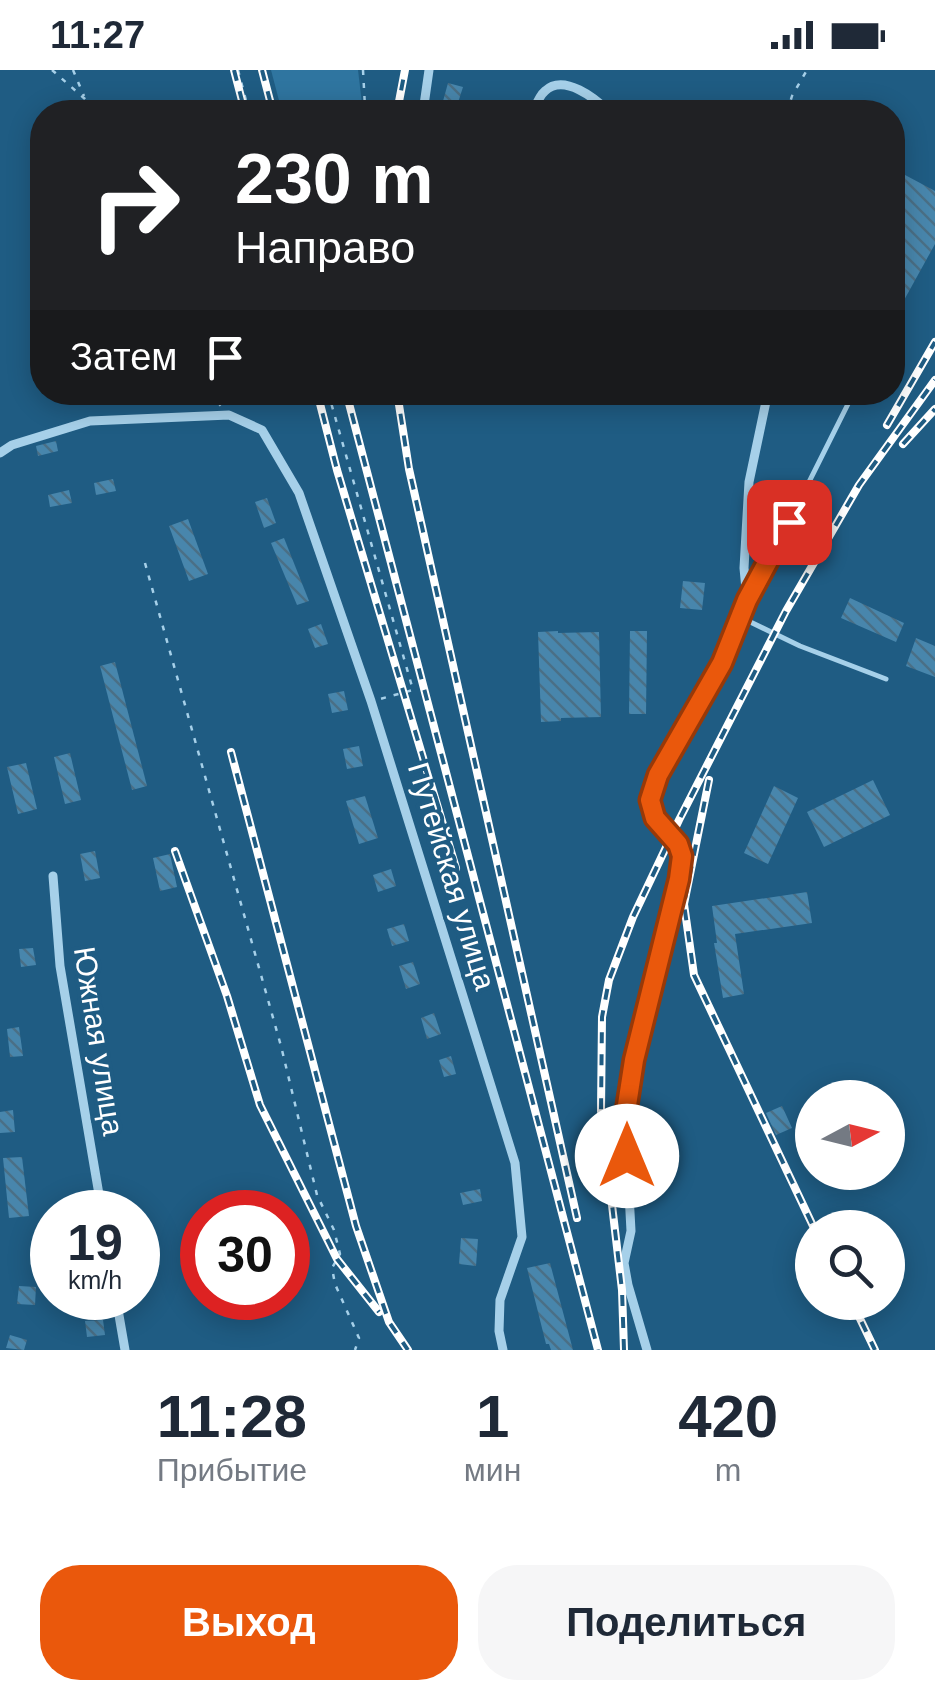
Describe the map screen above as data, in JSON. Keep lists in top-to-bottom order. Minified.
{"streets":{"street":["Путейская улица","Южная улица"]},"north":"right","page":{"status":"11:27","turn":["230 m","Направо"],"then":"Затем","speed":"19 km/h","limit":"30","eta":["11:28","Прибытие","1","мин","420","m"],"buttons":["Выход","Поделиться"]}}
